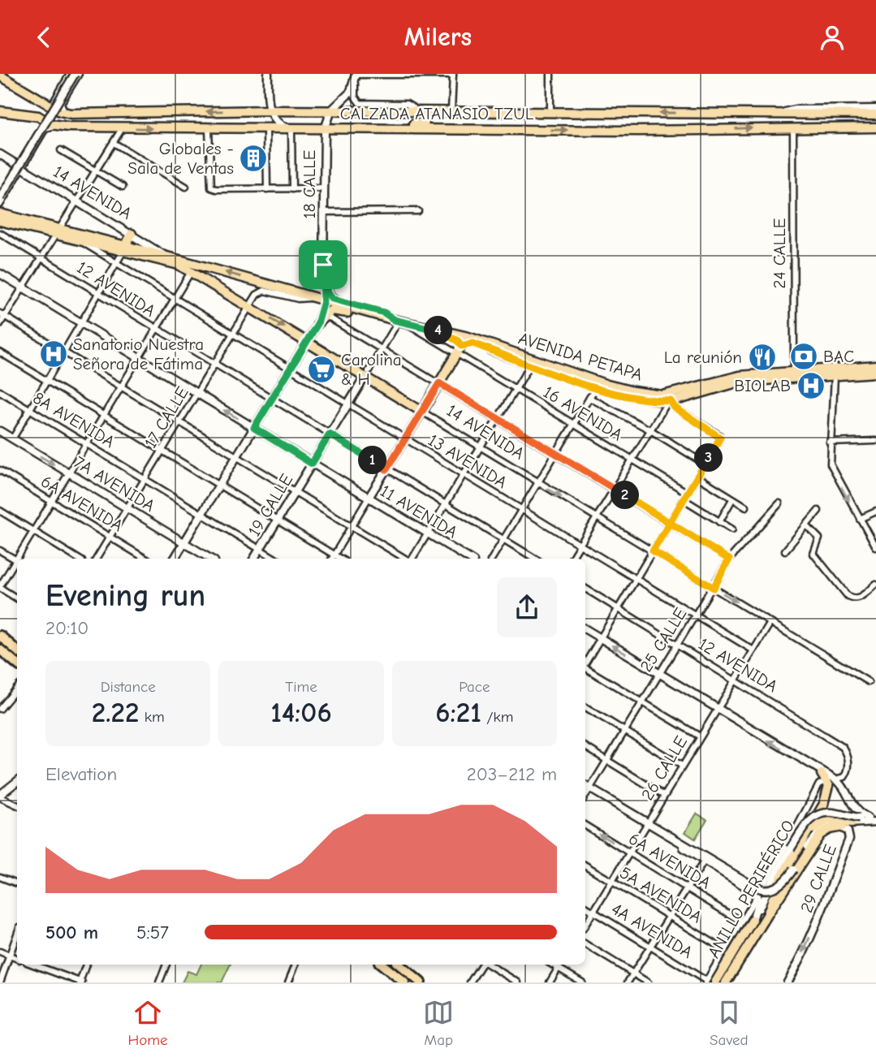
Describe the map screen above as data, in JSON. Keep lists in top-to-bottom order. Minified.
{"streets":{"main road":["CALZADA ATANASIO TZUL","14 AVENIDA","AVENIDA PETAPA","ANILLO PERIFÉRICO"],"street":["18 CALLE","24 CALLE","12 AVENIDA","16 AVENIDA","17 CALLE","8A AVENIDA","13 AVENIDA","7A AVENIDA","6A AVENIDA","19 CALLE","11 AVENIDA","25 CALLE","26 CALLE","29 CALLE","5A AVENIDA","4A AVENIDA"]},"crossings":[["CALZADA ATANASIO TZUL","18 CALLE"],["CALZADA ATANASIO TZUL","24 CALLE"],["18 CALLE","14 AVENIDA"],["18 CALLE","12 AVENIDA"],["18 CALLE","AVENIDA PETAPA"],["18 CALLE","8A AVENIDA"],["18 CALLE","13 AVENIDA"],["18 CALLE","7A AVENIDA"],["18 CALLE","11 AVENIDA"],["14 AVENIDA","AVENIDA PETAPA"],["14 AVENIDA","17 CALLE"],["14 AVENIDA","19 CALLE"],["14 AVENIDA","25 CALLE"],["14 AVENIDA","26 CALLE"],["24 CALLE","AVENIDA PETAPA"],["12 AVENIDA","17 CALLE"],["12 AVENIDA","19 CALLE"],["12 AVENIDA","25 CALLE"],["12 AVENIDA","26 CALLE"],["12 AVENIDA","ANILLO PERIFÉRICO"],["AVENIDA PETAPA","16 AVENIDA"],["AVENIDA PETAPA","17 CALLE"],["AVENIDA PETAPA","13 AVENIDA"],["AVENIDA PETAPA","19 CALLE"],["17 CALLE","8A AVENIDA"],["17 CALLE","13 AVENIDA"],["17 CALLE","7A AVENIDA"],["17 CALLE","6A AVENIDA"],["17 CALLE","11 AVENIDA"],["8A AVENIDA","19 CALLE"],["13 AVENIDA","19 CALLE"],["13 AVENIDA","25 CALLE"],["13 AVENIDA","26 CALLE"],["6A AVENIDA","26 CALLE"],["19 CALLE","11 AVENIDA"],["26 CALLE","5A AVENIDA"],["26 CALLE","4A AVENIDA"],["ANILLO PERIFÉRICO","4A AVENIDA"]],"one_way":["29 CALLE"],"places":{"building":["Globales - Sala de Ventas"],"hospital":["Sanatorio Nuestra Señora de Fátima","BIOLAB"],"bank":["BAC"],"restaurant":["La reunión"],"supermarket":["Carolina & H"]},"page":{"header":"Milers","pins":["4","3","1","2"],"heading":["Evening run","20:10"],"stats":[["Distance","2.22 km"],["Time","14:06"],["Pace","6:21 /km"]],"chart":["Elevation","203–212 m"],"list":[{"name":"500 m","note":"5:57"}],"tabs":["Home","Map","Saved"]}}
